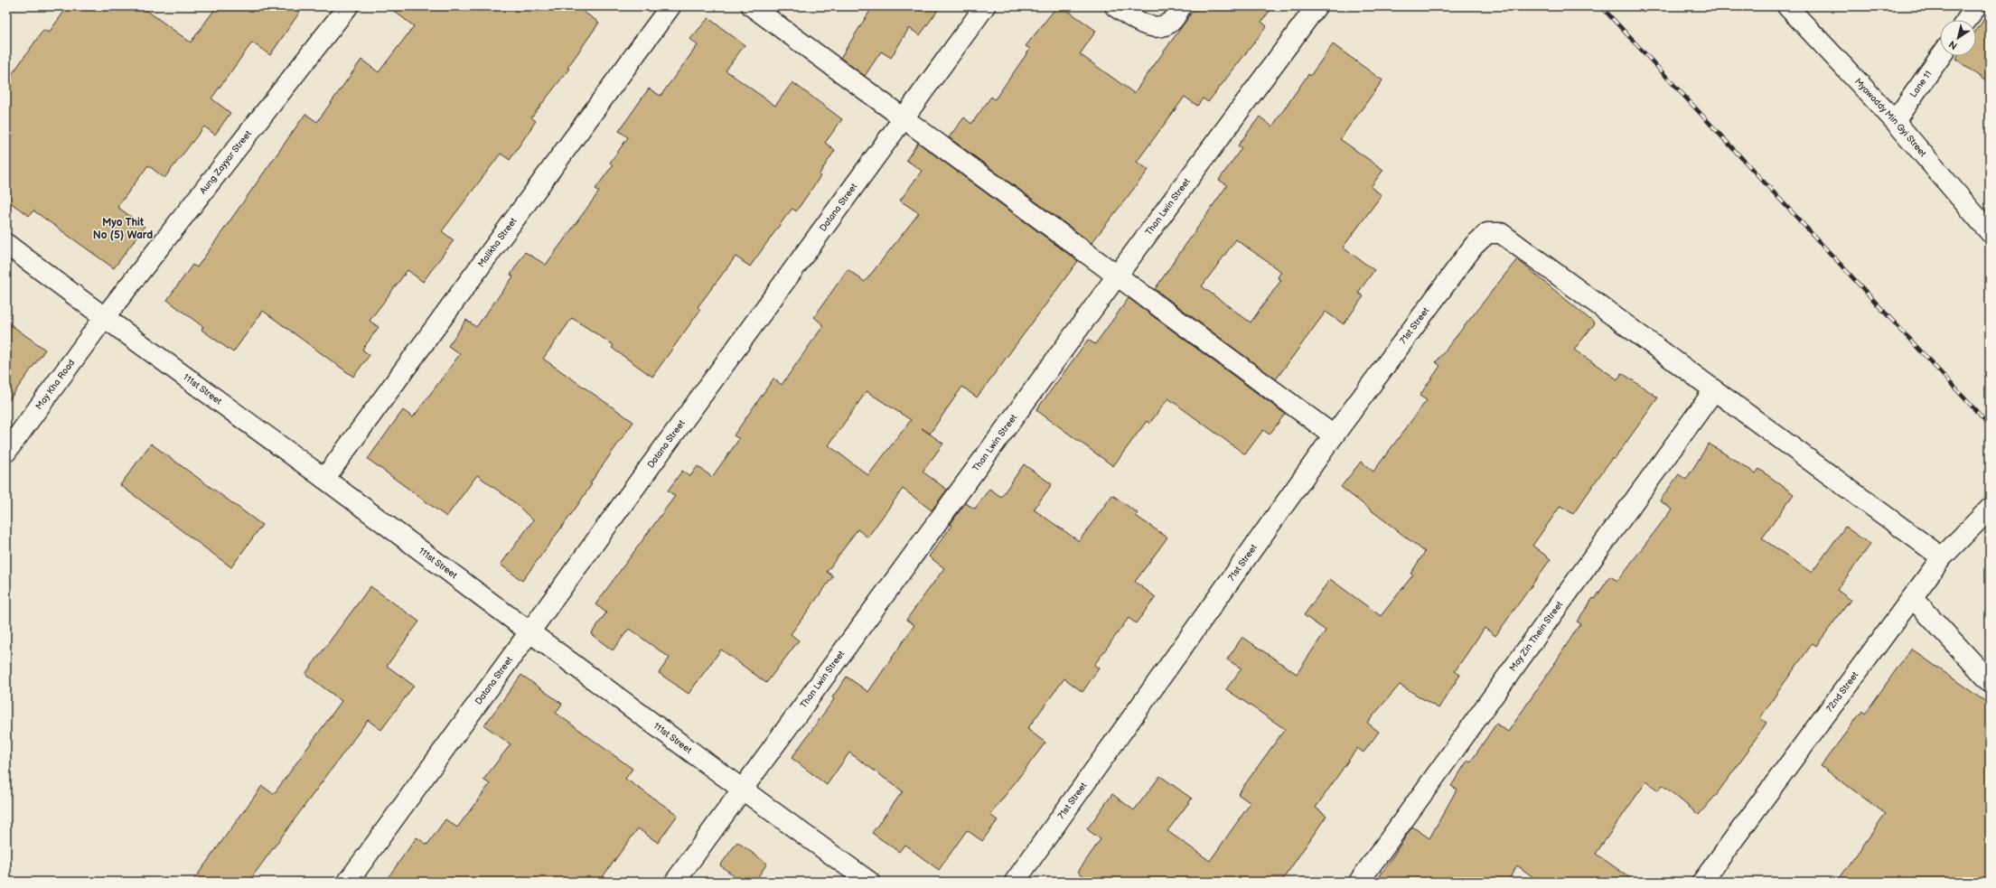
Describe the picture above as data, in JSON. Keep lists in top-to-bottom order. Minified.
{"streets":{"street":["Lane 11","Myawaddy Min Gyi Street","Aung Zayyar Street","Than Lwin Street","Datana Street","Malikha Street","71st Street","May Kha Road","111st Street","May Zin Thein Street","72nd Street"]},"crossings":[["Lane 11","Myawaddy Min Gyi Street"],["Aung Zayyar Street","May Kha Road"],["Aung Zayyar Street","111st Street"],["Than Lwin Street","111st Street"],["Datana Street","111st Street"],["Malikha Street","111st Street"],["71st Street","May Zin Thein Street"],["71st Street","72nd Street"],["May Kha Road","111st Street"]],"districts":["Myo Thit No (5) Ward"],"north":"bottom left"}
